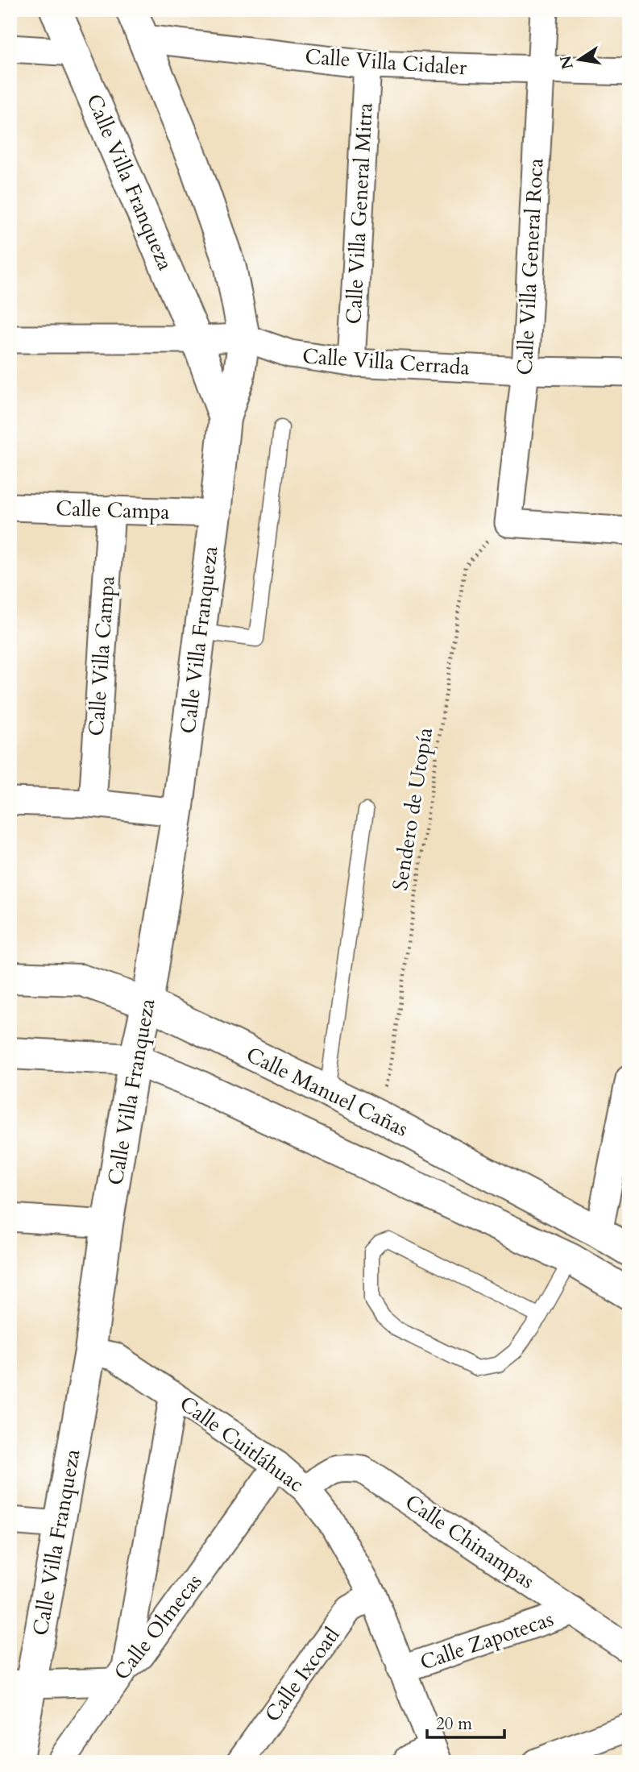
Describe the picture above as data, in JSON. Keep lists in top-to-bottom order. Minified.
{"streets":{"street":["Calle Villa Cidaler","Calle Villa Franqueza","Calle Villa General Mitra","Calle Villa General Roca","Calle Villa Cerrada","Calle Campa","Calle Villa Campa","Calle Manuel Cañas","Calle Cuitláhuac","Calle Chinampas","Calle Olmecas","Calle Zapotecas","Calle Ixcoatl"],"path":["Sendero de Utopía"]},"crossings":[["Calle Villa Cidaler","Calle Villa Franqueza"],["Calle Villa Cidaler","Calle Villa General Mitra"],["Calle Villa Cidaler","Calle Villa General Roca"],["Calle Villa Franqueza","Calle Villa Cerrada"],["Calle Villa Franqueza","Calle Campa"],["Calle Villa Franqueza","Calle Manuel Cañas"],["Calle Villa Franqueza","Calle Cuitláhuac"],["Calle Villa General Mitra","Calle Villa Cerrada"],["Calle Villa General Roca","Calle Villa Cerrada"],["Calle Villa General Roca","Sendero de Utopía"],["Calle Campa","Calle Villa Campa"],["Sendero de Utopía","Calle Manuel Cañas"],["Calle Cuitláhuac","Calle Chinampas"],["Calle Cuitláhuac","Calle Olmecas"],["Calle Cuitláhuac","Calle Zapotecas"],["Calle Cuitláhuac","Calle Ixcoatl"],["Calle Chinampas","Calle Zapotecas"]],"scale_bar":"20 m","north":"left"}
